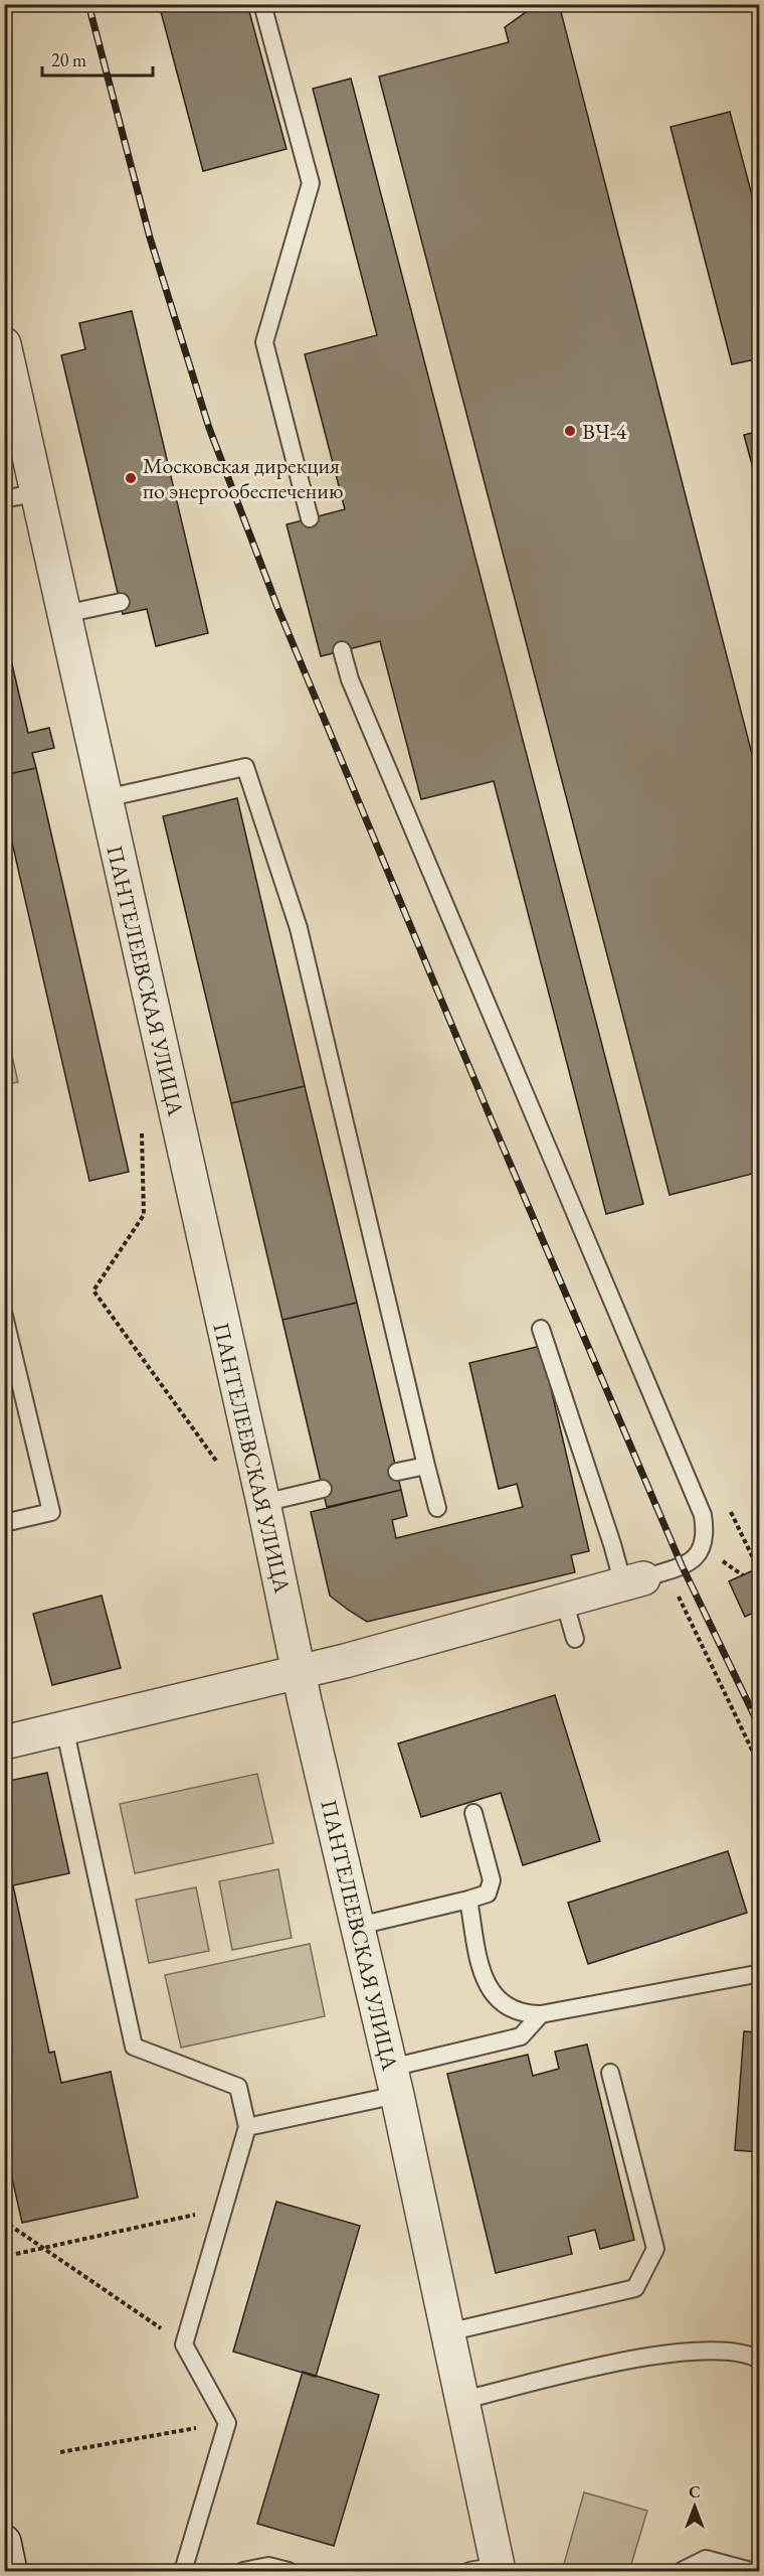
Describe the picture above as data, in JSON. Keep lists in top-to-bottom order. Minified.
{"streets":{"street":["ПАНТЕЛЕЕВСКАЯ УЛИЦА"]},"places":["ВЧ-4","Московская дирекция по энергообеспечению"],"scale_bar":"20 m","north":"top"}
